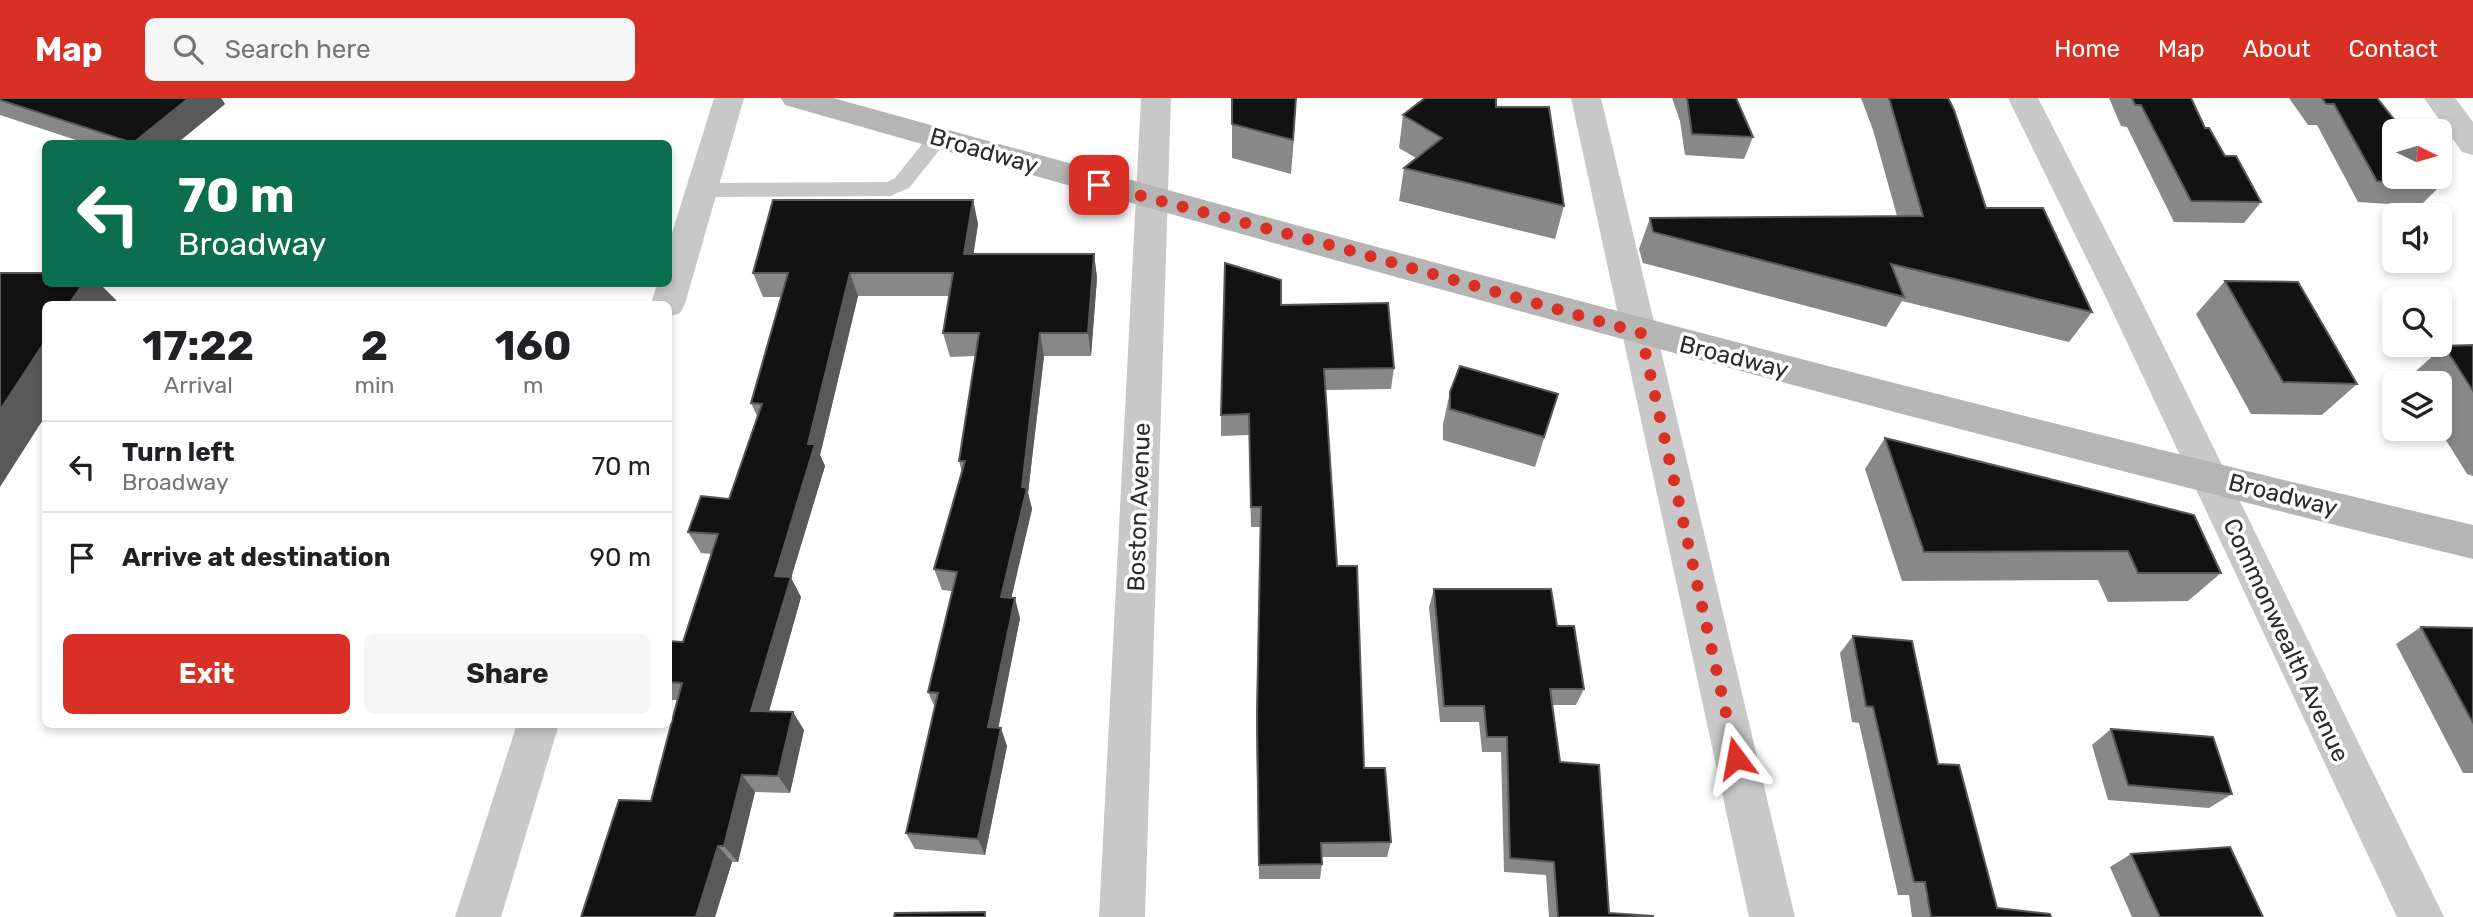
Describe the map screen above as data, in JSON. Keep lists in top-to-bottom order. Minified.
{"streets":{"main road":["Broadway"],"street":["Boston Avenue","Commonwealth Avenue"]},"crossings":[["Broadway","Boston Avenue"],["Broadway","Commonwealth Avenue"]],"north":"right","page":{"header":"Map","search":"Search here","nav":["Home","Map","About","Contact"],"turn":["70 m","Broadway"],"eta":["17:22","Arrival","2","min","160","m"],"list":[{"name":"Turn left","note":"Broadway","value":"70 m"},{"name":"Arrive at destination","value":"90 m"}],"buttons":["Exit","Share"]}}
